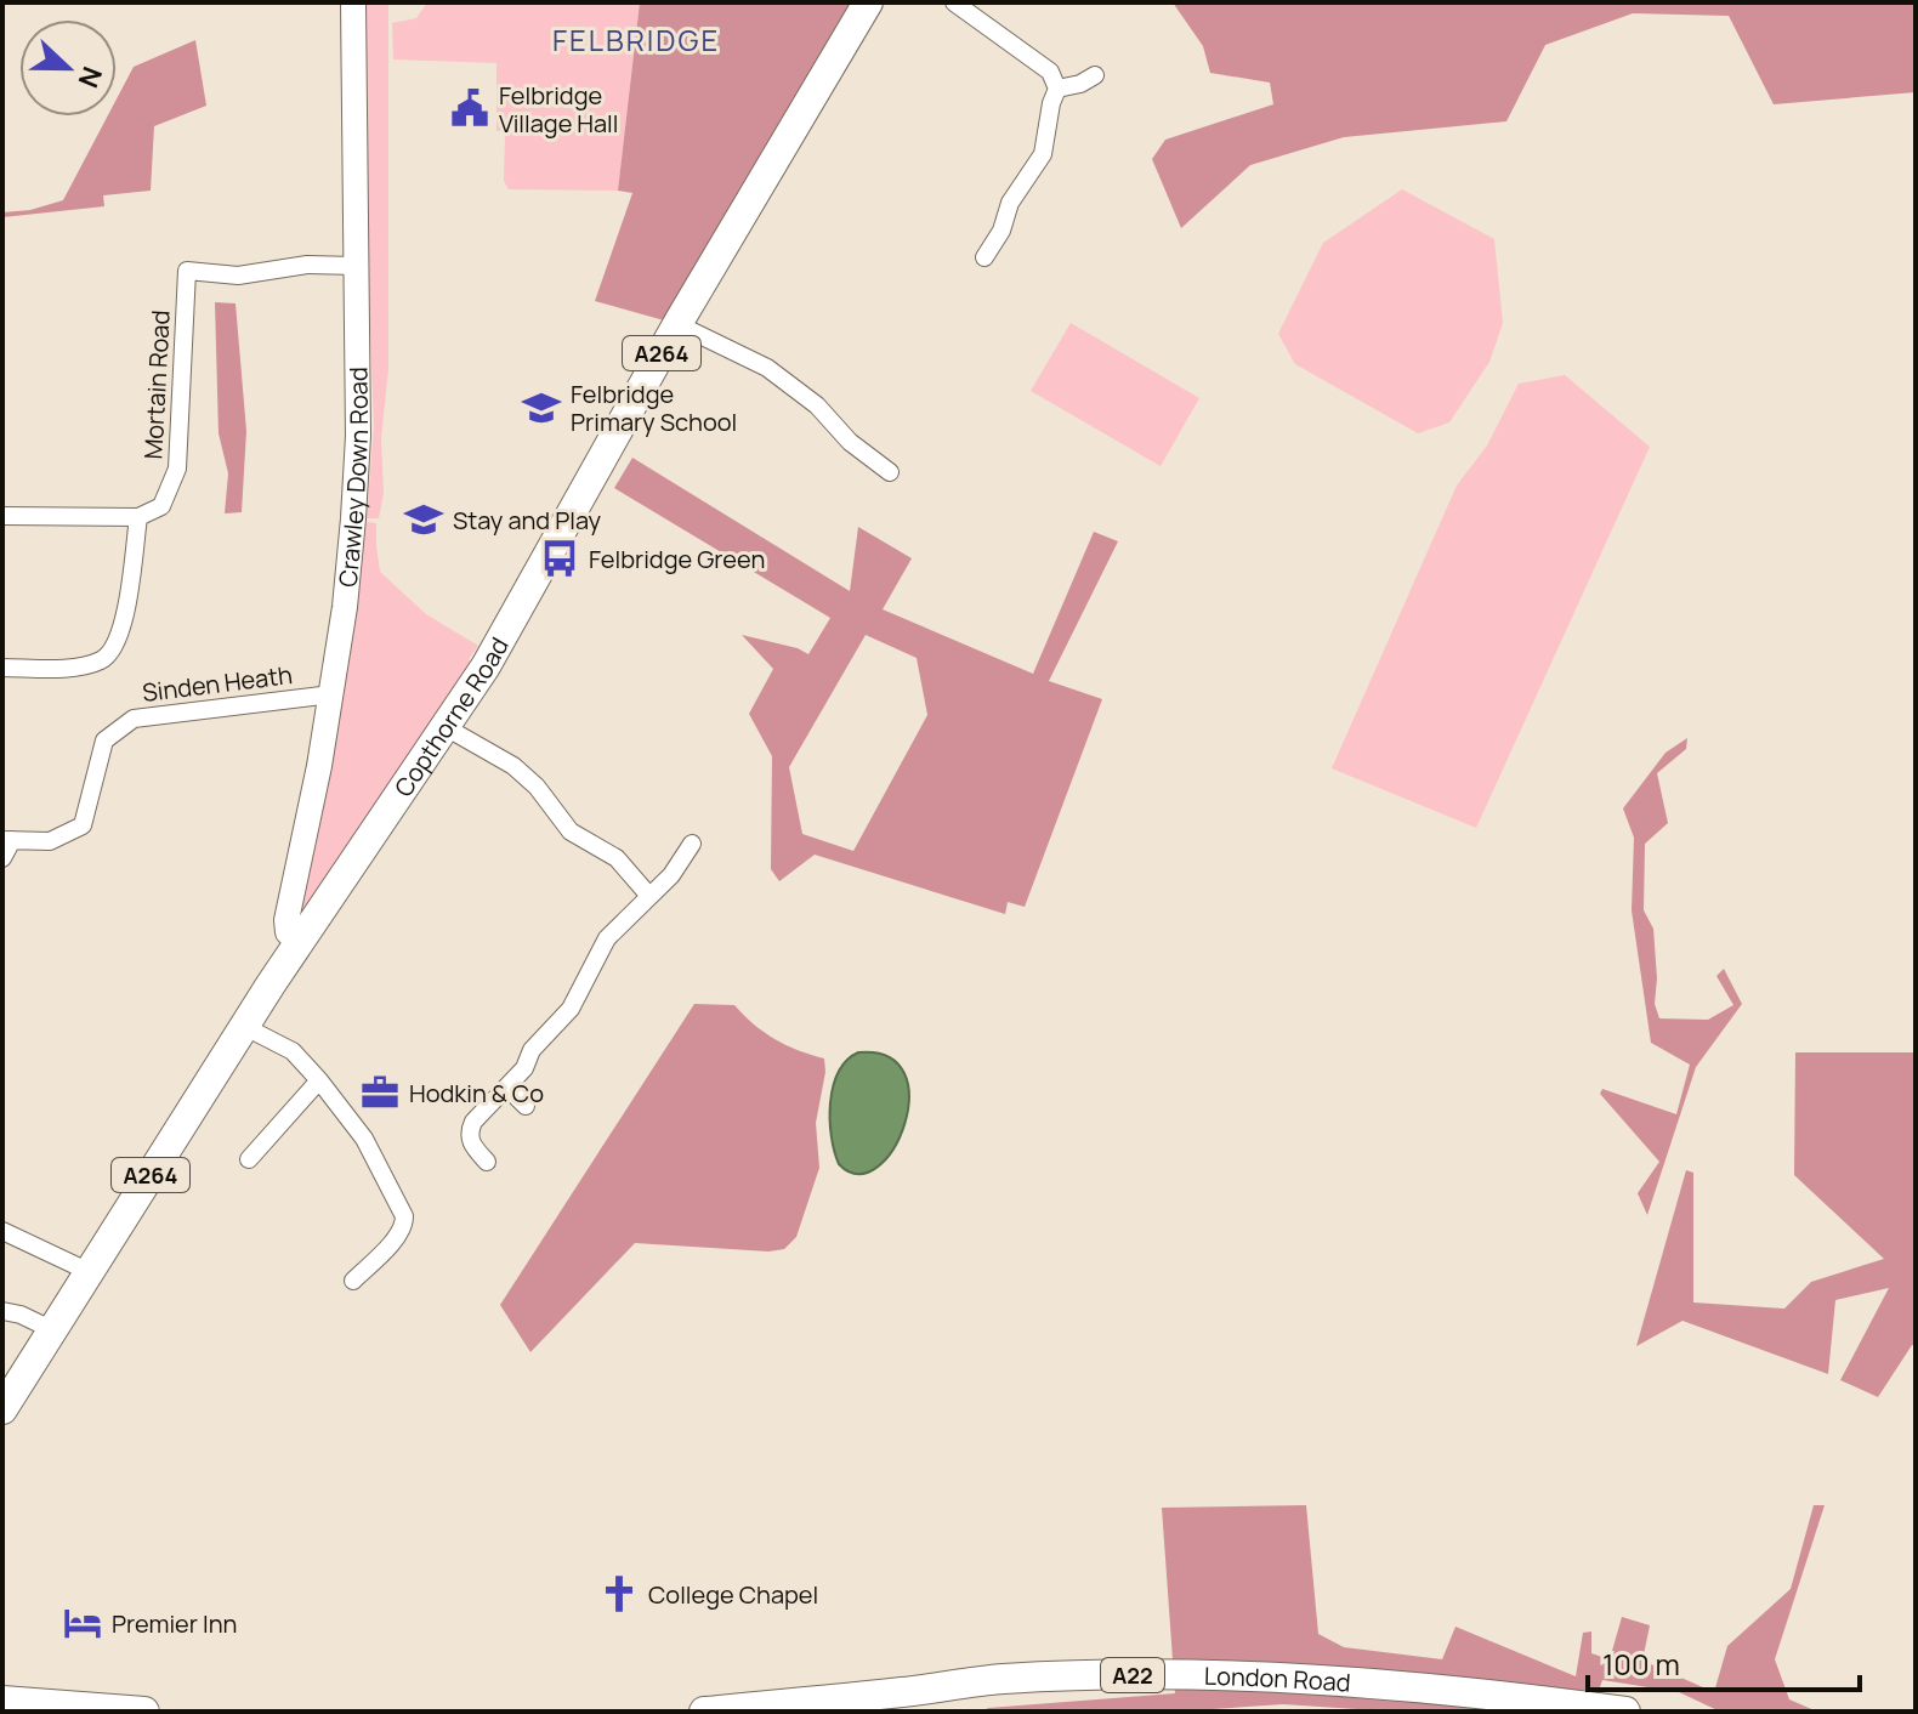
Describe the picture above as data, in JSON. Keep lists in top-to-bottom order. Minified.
{"streets":{"highway":["A264","Copthorne Road","A22","London Road"],"street":["Mortain Road","Crawley Down Road","Sinden Heath"]},"crossings":[["Mortain Road","Crawley Down Road"],["Crawley Down Road","Sinden Heath"],["Crawley Down Road","Copthorne Road"]],"districts":["FELBRIDGE"],"places":{"public building":["Felbridge Village Hall"],"school or university":["Felbridge Primary School","Stay and Play"],"bus stop":["Felbridge Green"],"office":["Hodkin & Co"],"church":["College Chapel"],"hotel":["Premier Inn"]},"scale_bar":"100 m","north":"right"}
